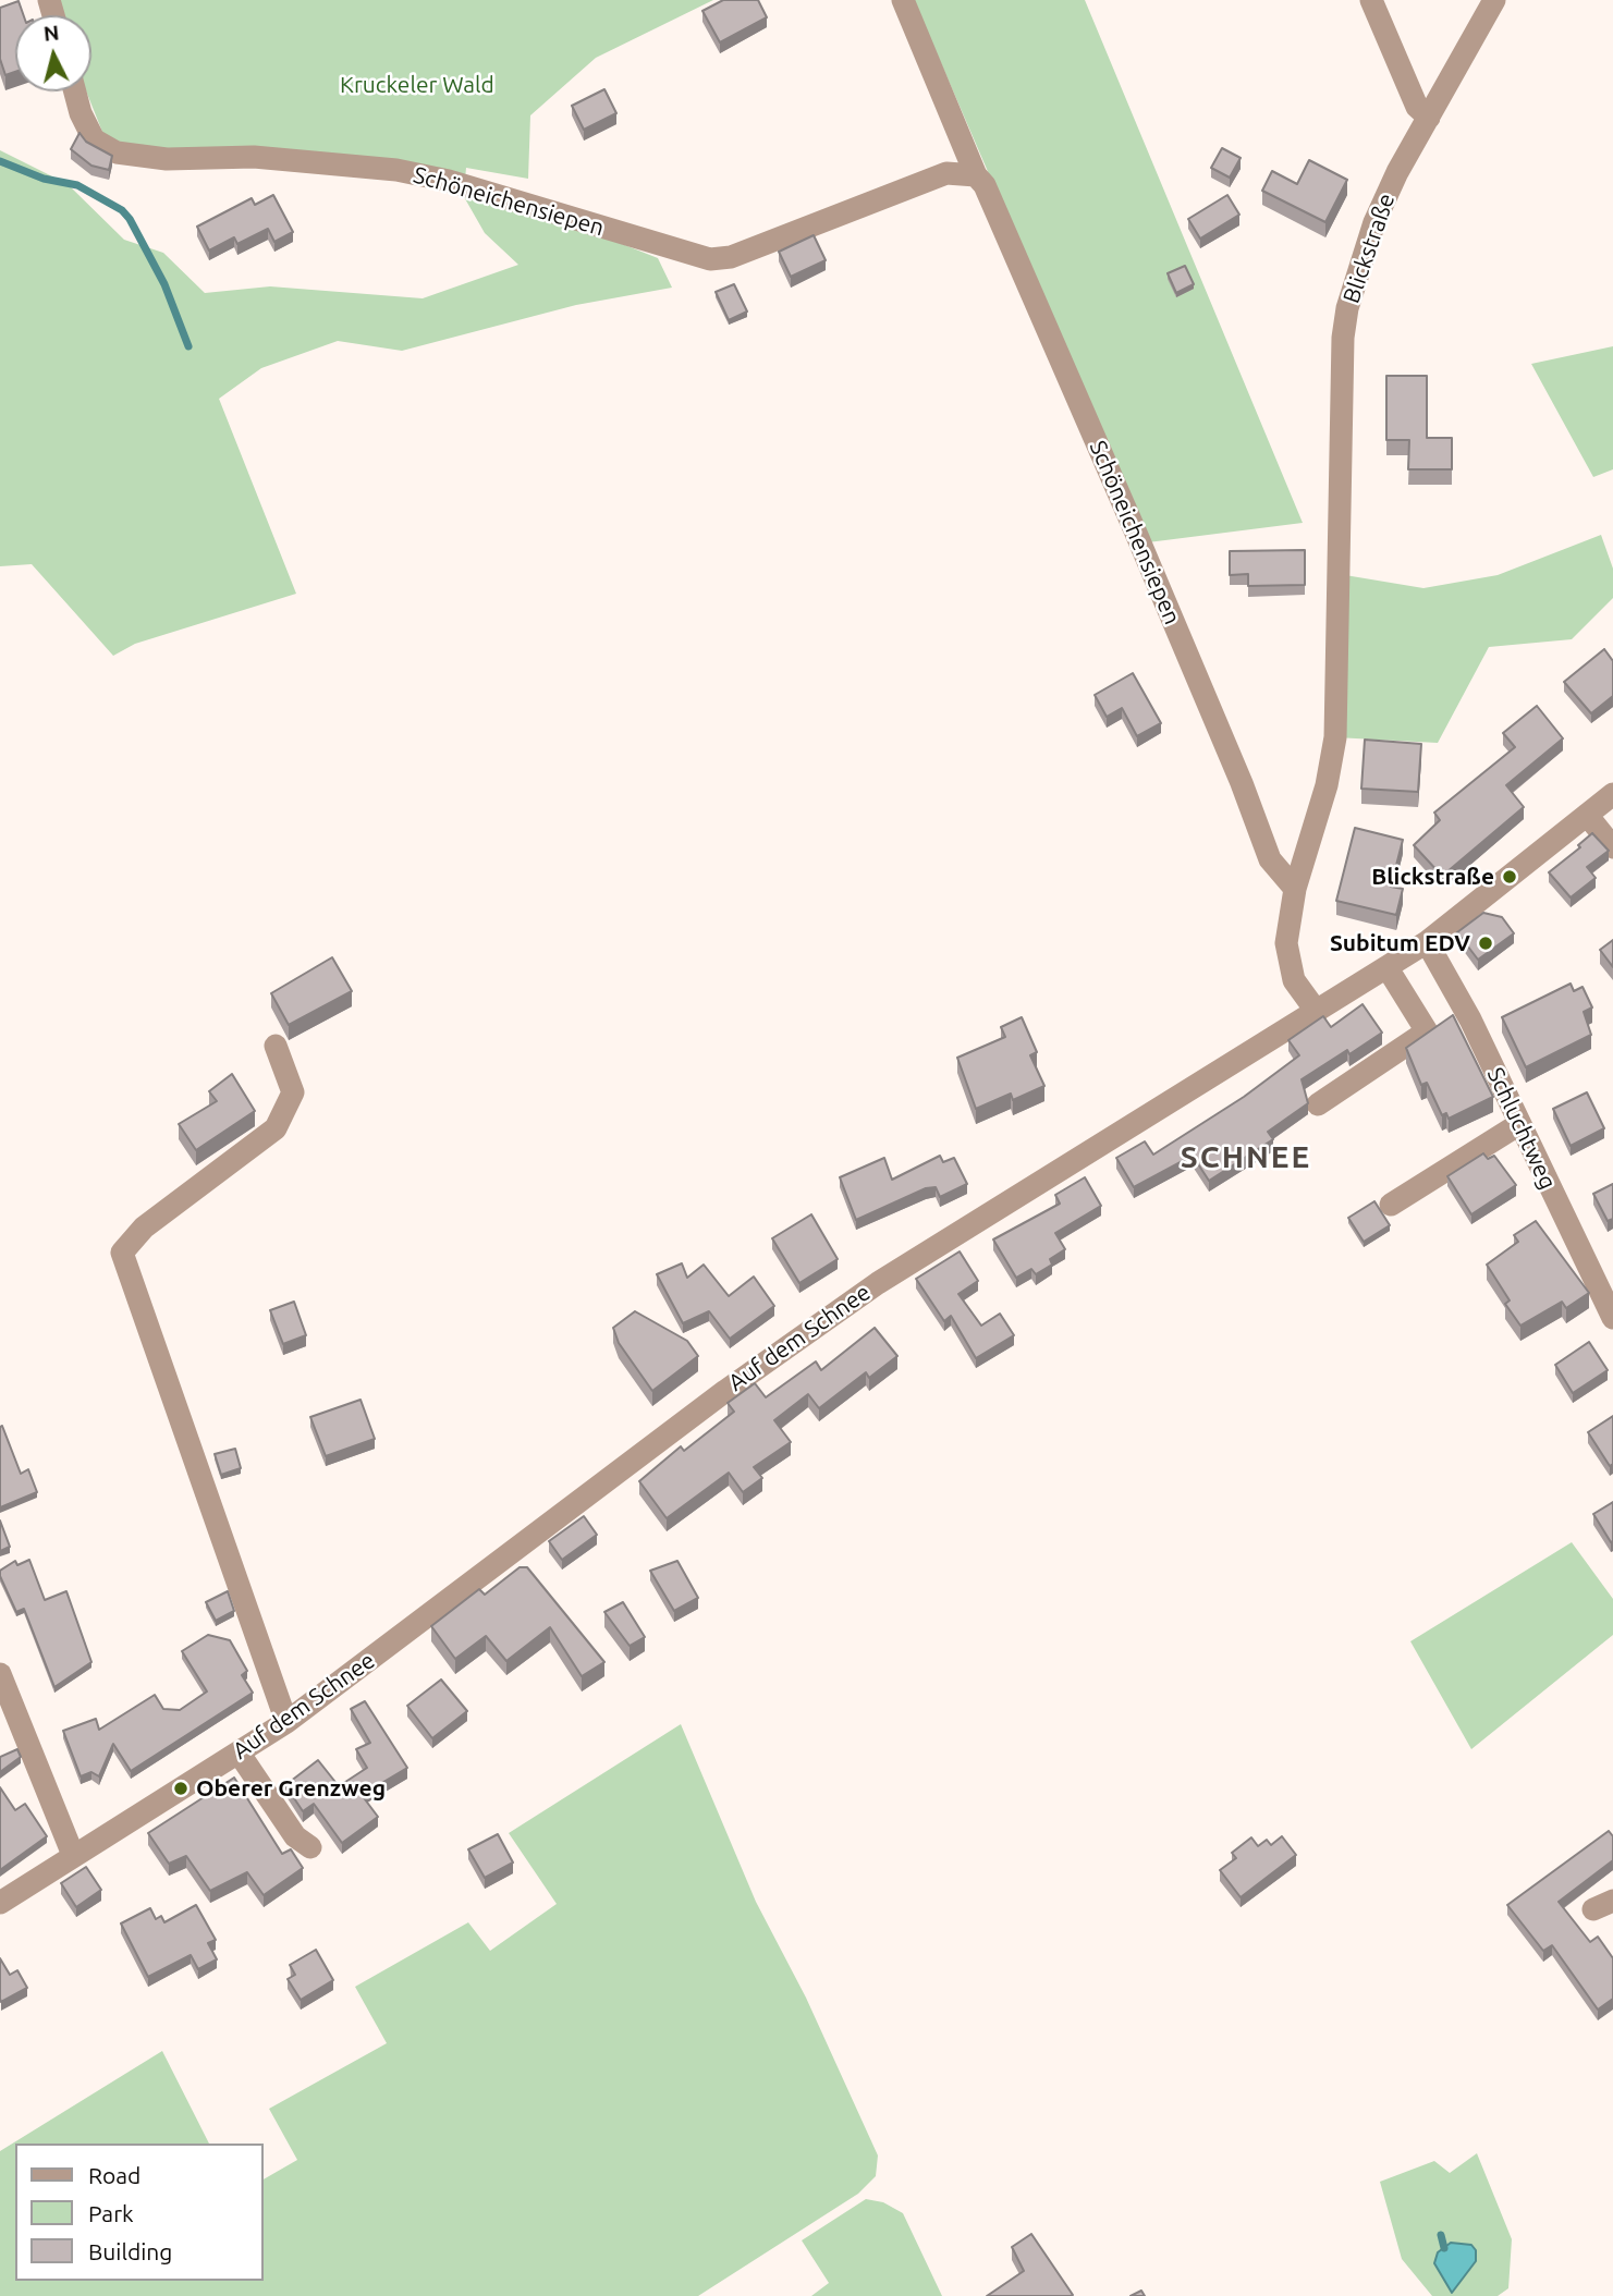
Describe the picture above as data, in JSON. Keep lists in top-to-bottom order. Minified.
{"streets":{"street":["Schöneichensiepen","Blickstraße","Schluchtweg","Auf dem Schnee"]},"crossings":[["Schöneichensiepen","Blickstraße"],["Blickstraße","Auf dem Schnee"],["Schluchtweg","Auf dem Schnee"]],"districts":["SCHNEE"],"parks":["Kruckeler Wald"],"places":["Blickstraße","Subitum EDV","Oberer Grenzweg"],"legend":["Road","Park","Building"],"north":"top"}
